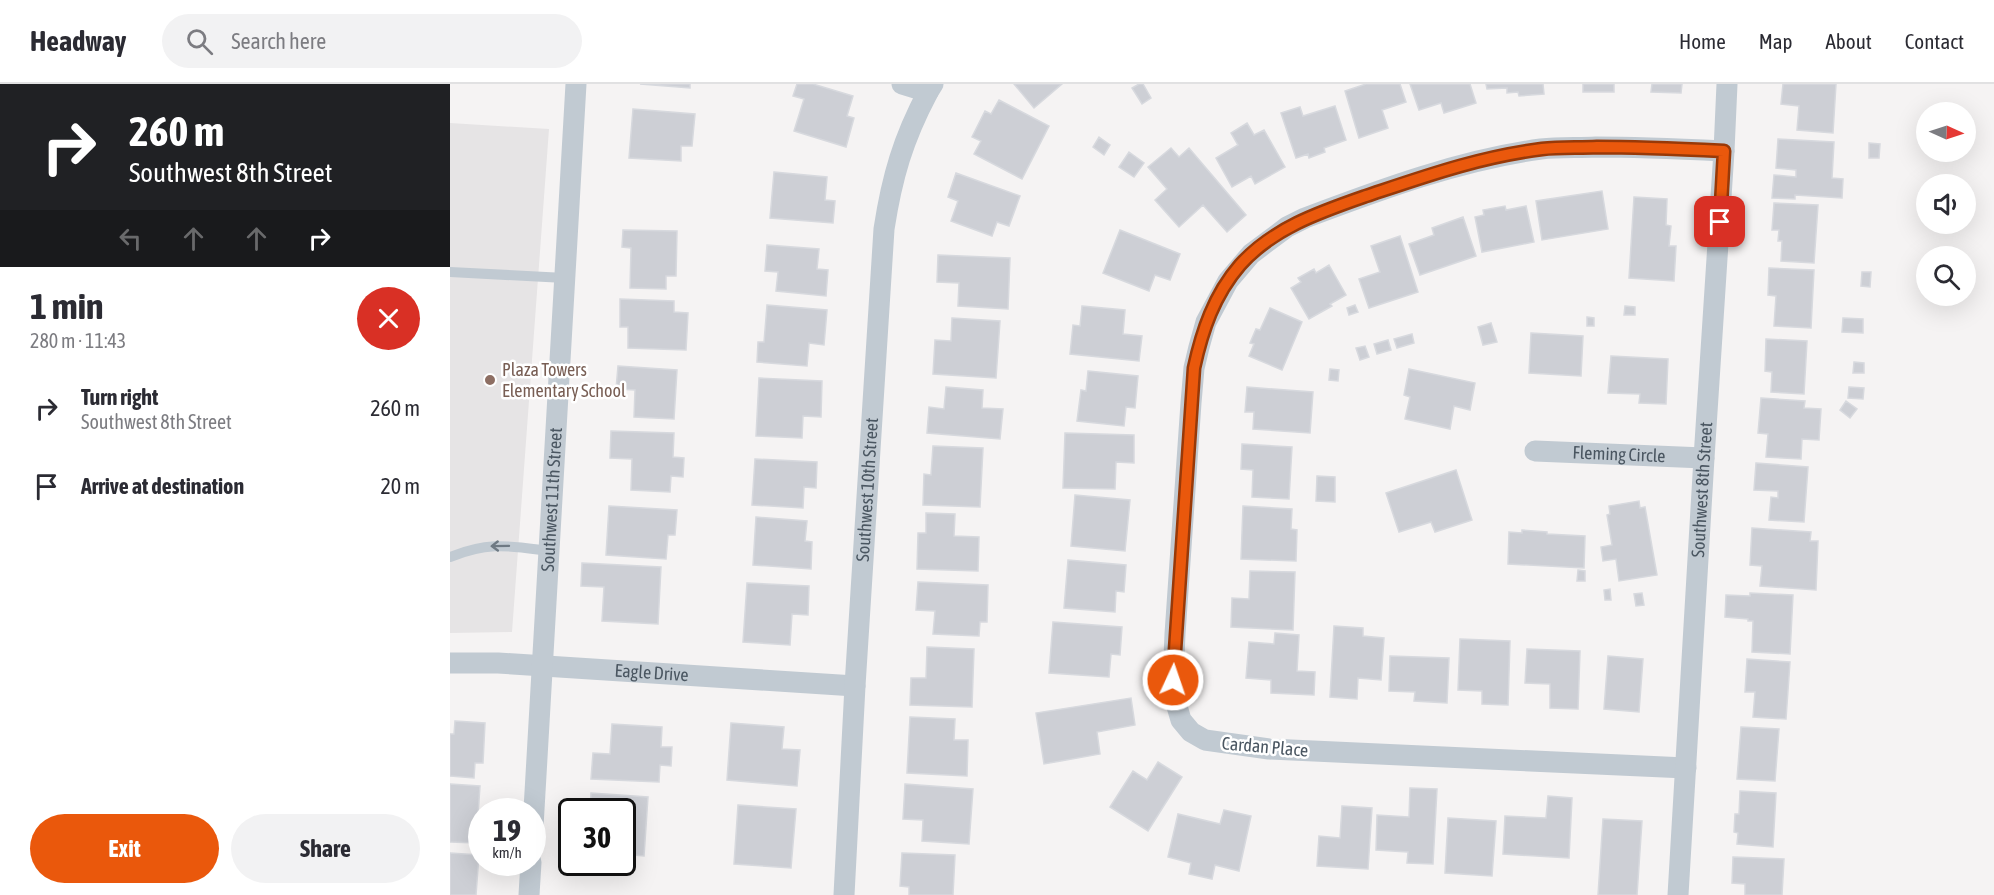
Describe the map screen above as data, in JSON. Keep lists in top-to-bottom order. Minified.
{"streets":{"street":["Fleming Circle","Southwest 8th Street","Southwest 10th Street","Southwest 11th Street","Eagle Drive","Cardan Place"]},"crossings":[["Fleming Circle","Southwest 8th Street"],["Southwest 8th Street","Cardan Place"],["Southwest 10th Street","Eagle Drive"],["Southwest 11th Street","Eagle Drive"]],"places":["Plaza Towers Elementary School"],"north":"right","page":{"header":"Headway","search":"Search here","nav":["Home","Map","About","Contact"],"turn":["260 m","Southwest 8th Street"],"heading":["1 min","280 m · 11:43"],"list":[{"name":"Turn right","note":"Southwest 8th Street","value":"260 m"},{"name":"Arrive at destination","value":"20 m"}],"speed":"19 km/h","limit":"30","buttons":["Exit","Share"]}}
